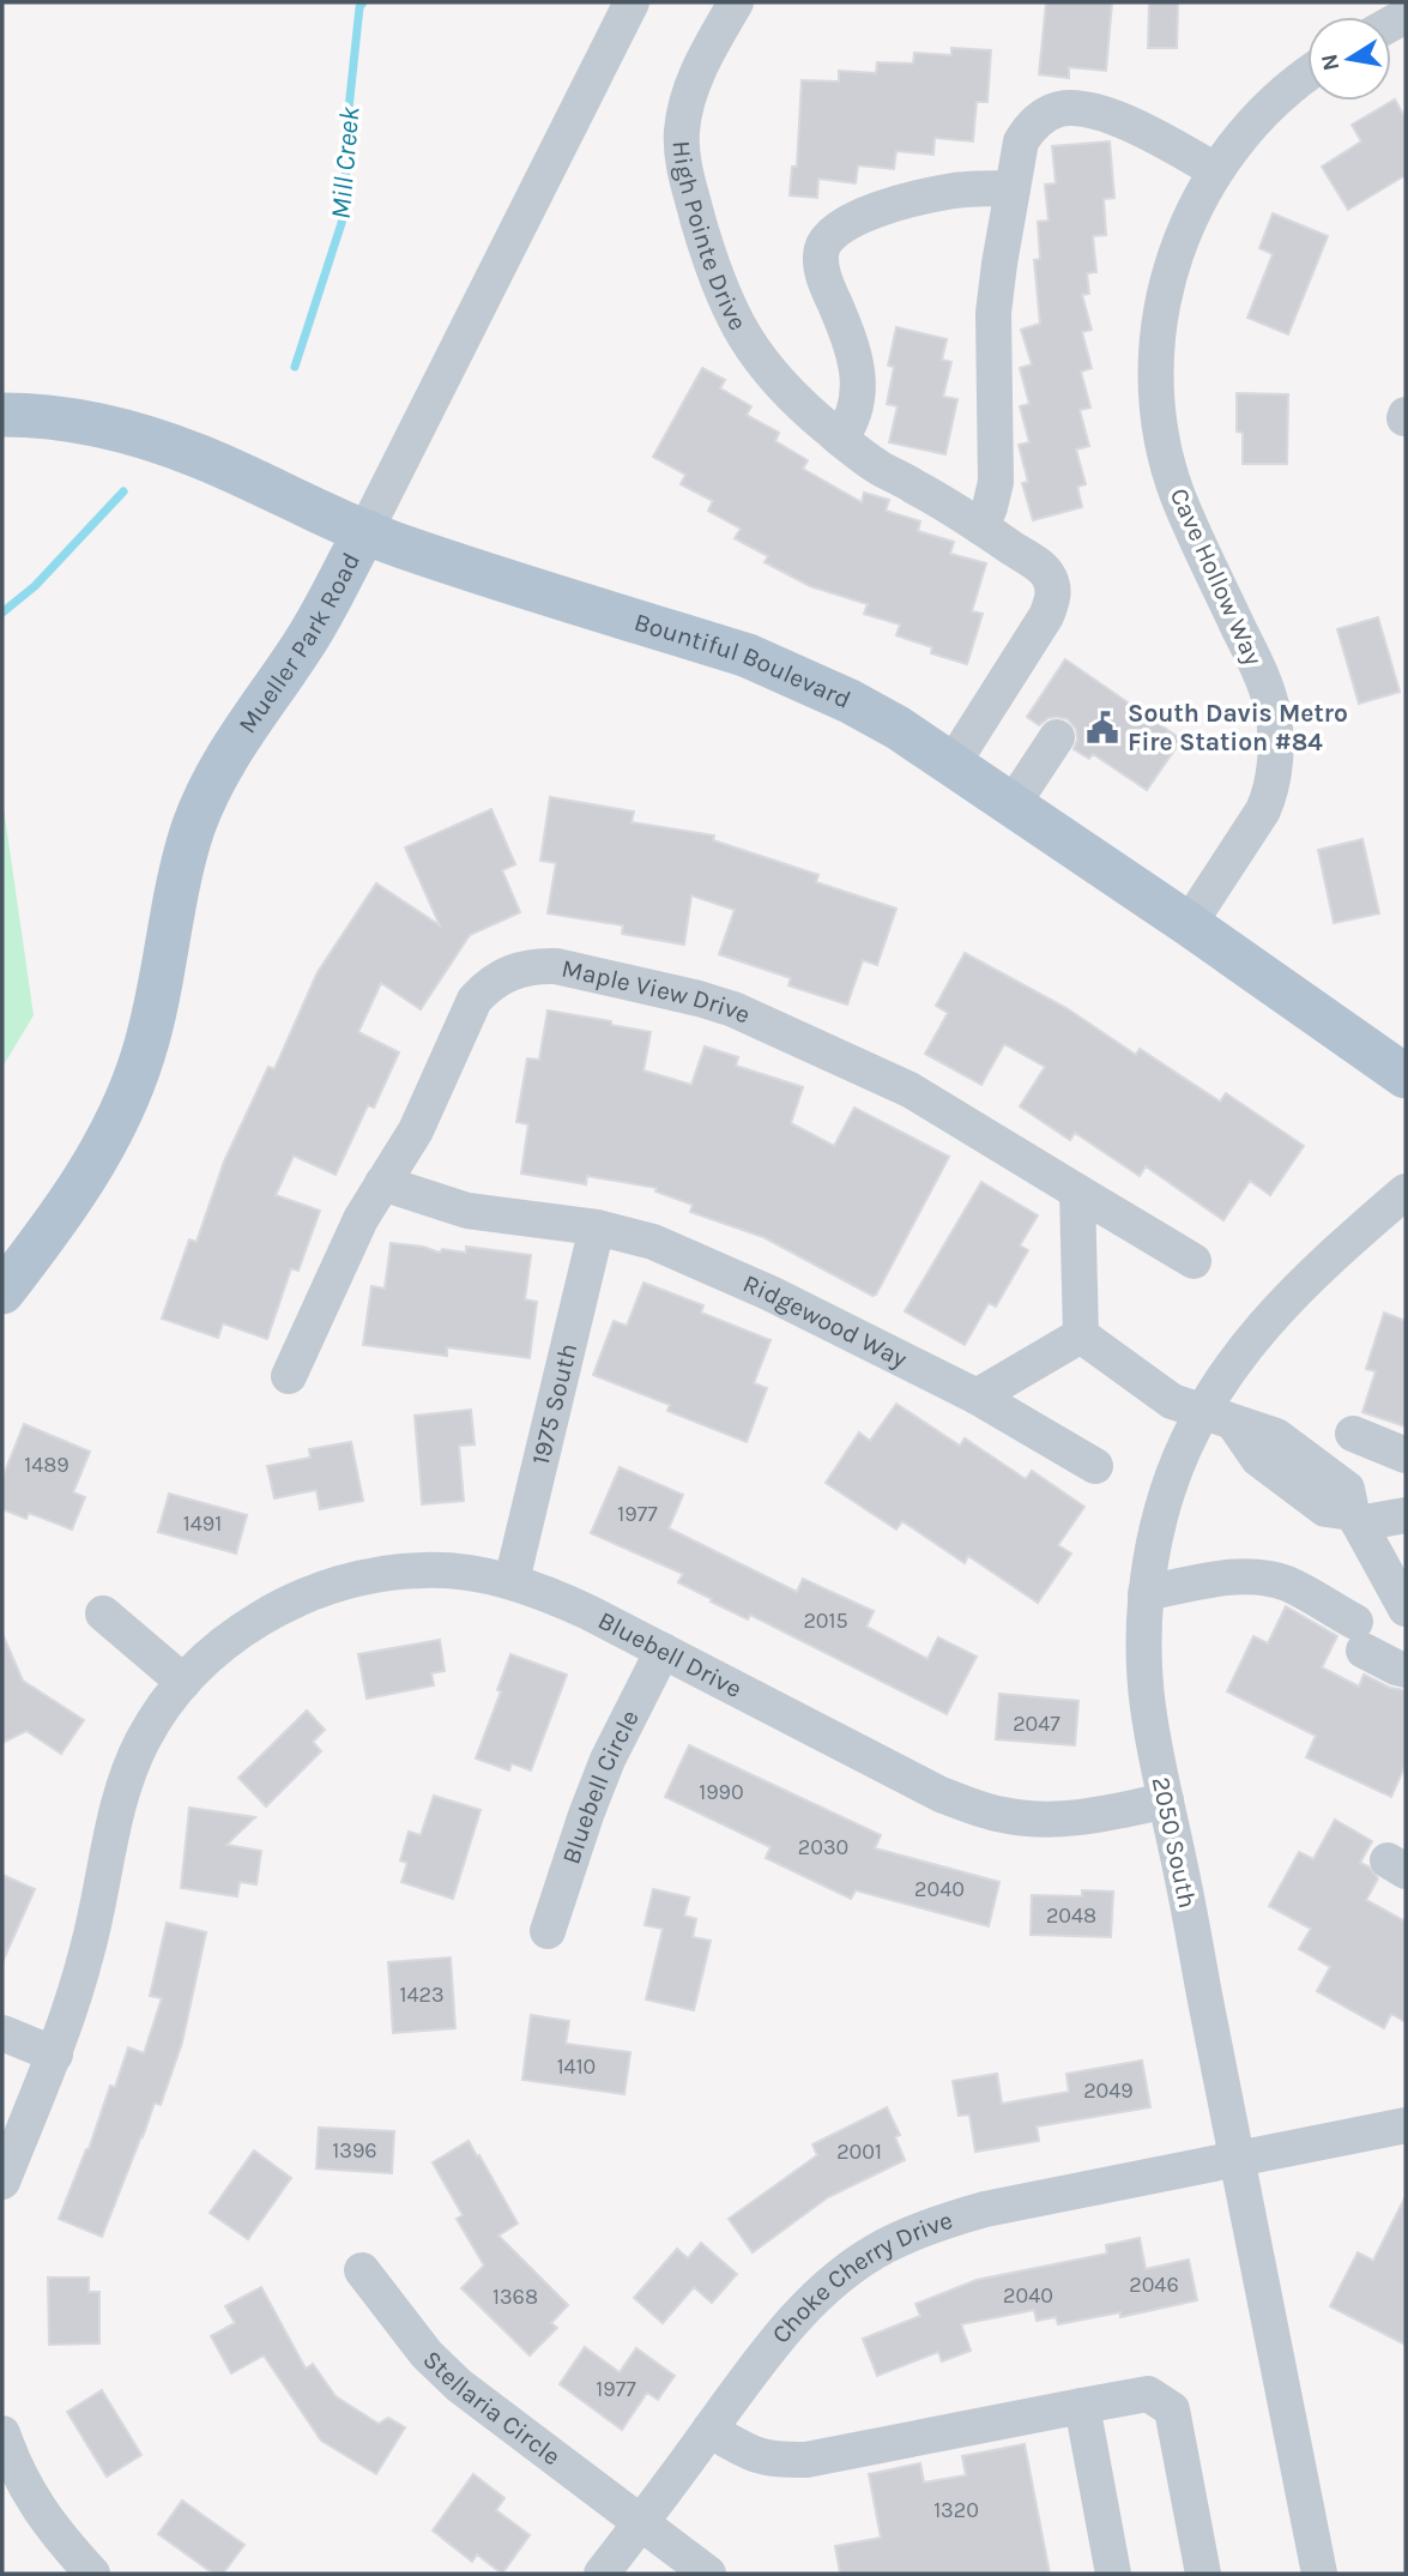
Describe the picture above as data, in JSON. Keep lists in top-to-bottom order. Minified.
{"streets":{"main road":["Mueller Park Road","Bountiful Boulevard"],"street":["High Pointe Drive","Cave Hollow Way","Maple View Drive","Ridgewood Way","1975 South","Bluebell Drive","Bluebell Circle","2050 South","Choke Cherry Drive","Stellaria Circle"]},"crossings":[["High Pointe Drive","Bountiful Boulevard"],["Cave Hollow Way","Bountiful Boulevard"],["Mueller Park Road","Bountiful Boulevard"],["Maple View Drive","Ridgewood Way"],["Ridgewood Way","1975 South"],["1975 South","Bluebell Drive"],["Bluebell Drive","Bluebell Circle"],["Bluebell Drive","2050 South"],["2050 South","Choke Cherry Drive"],["Choke Cherry Drive","Stellaria Circle"]],"water":["Mill Creek"],"places":{"public building":["South Davis Metro Fire Station #84"]},"house_numbers":["1489","1977","1491","2015","2047","1990","2030","2040","2048","1423","1410","2049","1396","2001","2046","2040","1368","1977","1320"],"north":"left"}
